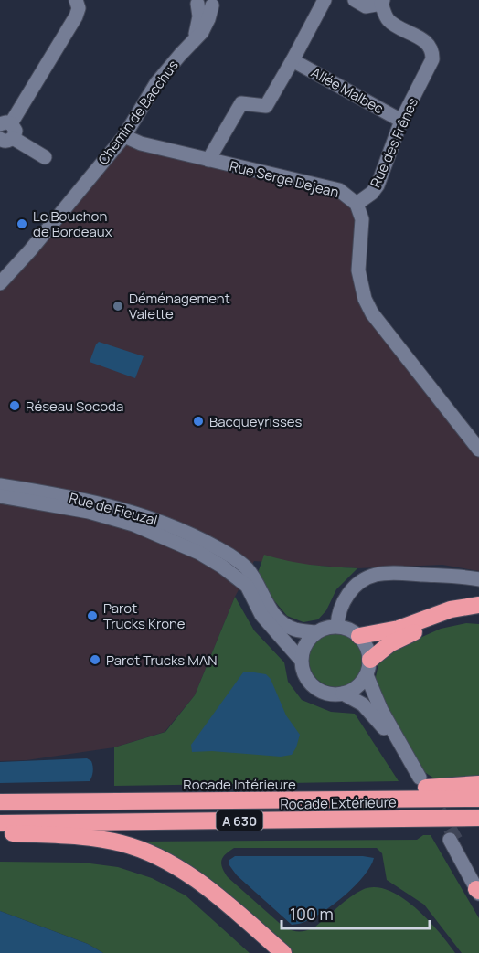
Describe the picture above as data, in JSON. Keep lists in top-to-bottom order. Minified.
{"streets":{"highway":["Rocade Intérieure","Rocade Extérieure","A 630"],"street":["Allée Malbec","Chemin de Bacchus","Rue des Frênes","Rue Serge Dejean","Rue de Fieuzal"]},"crossings":[["Allée Malbec","Rue des Frênes"],["Chemin de Bacchus","Rue Serge Dejean"],["Rue des Frênes","Rue Serge Dejean"]],"places":["Le Bouchon de Bordeaux","Déménagement Valette","Réseau Socoda","Bacqueyrisses","Parot Trucks Krone","Parot Trucks MAN"],"scale_bar":"100 m"}
